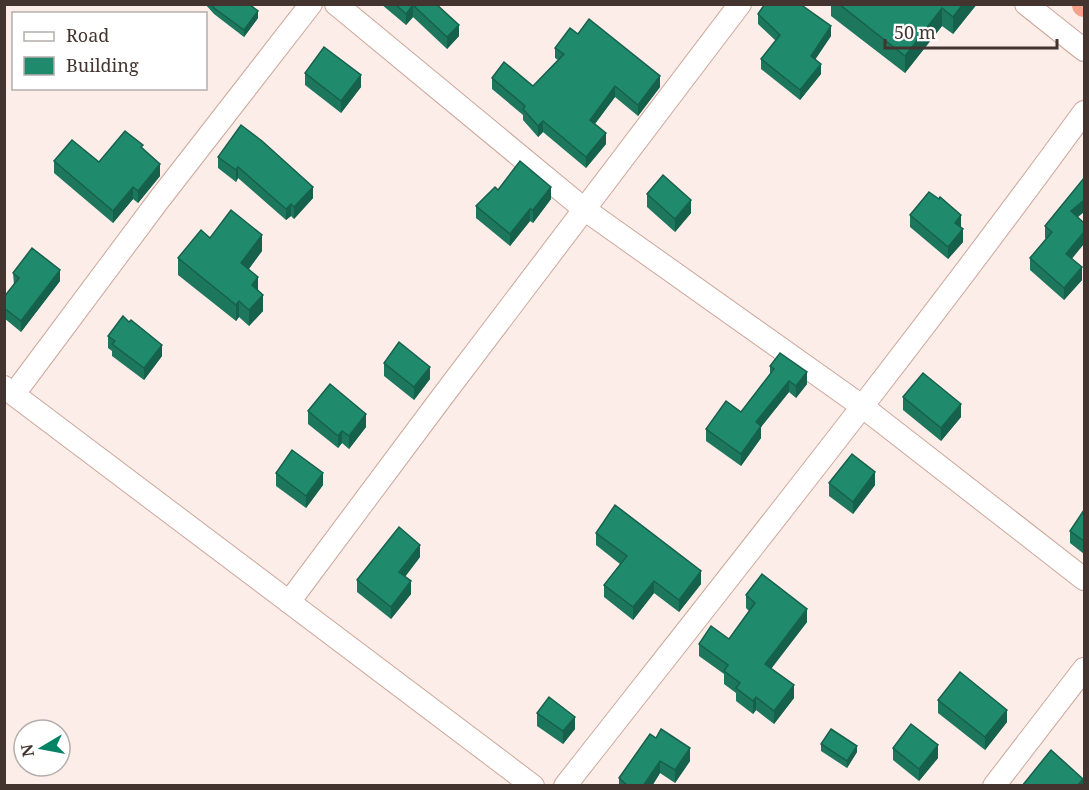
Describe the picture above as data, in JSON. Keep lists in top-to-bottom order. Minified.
{"legend":["Road","Building"],"scale_bar":"50 m","north":"left"}
